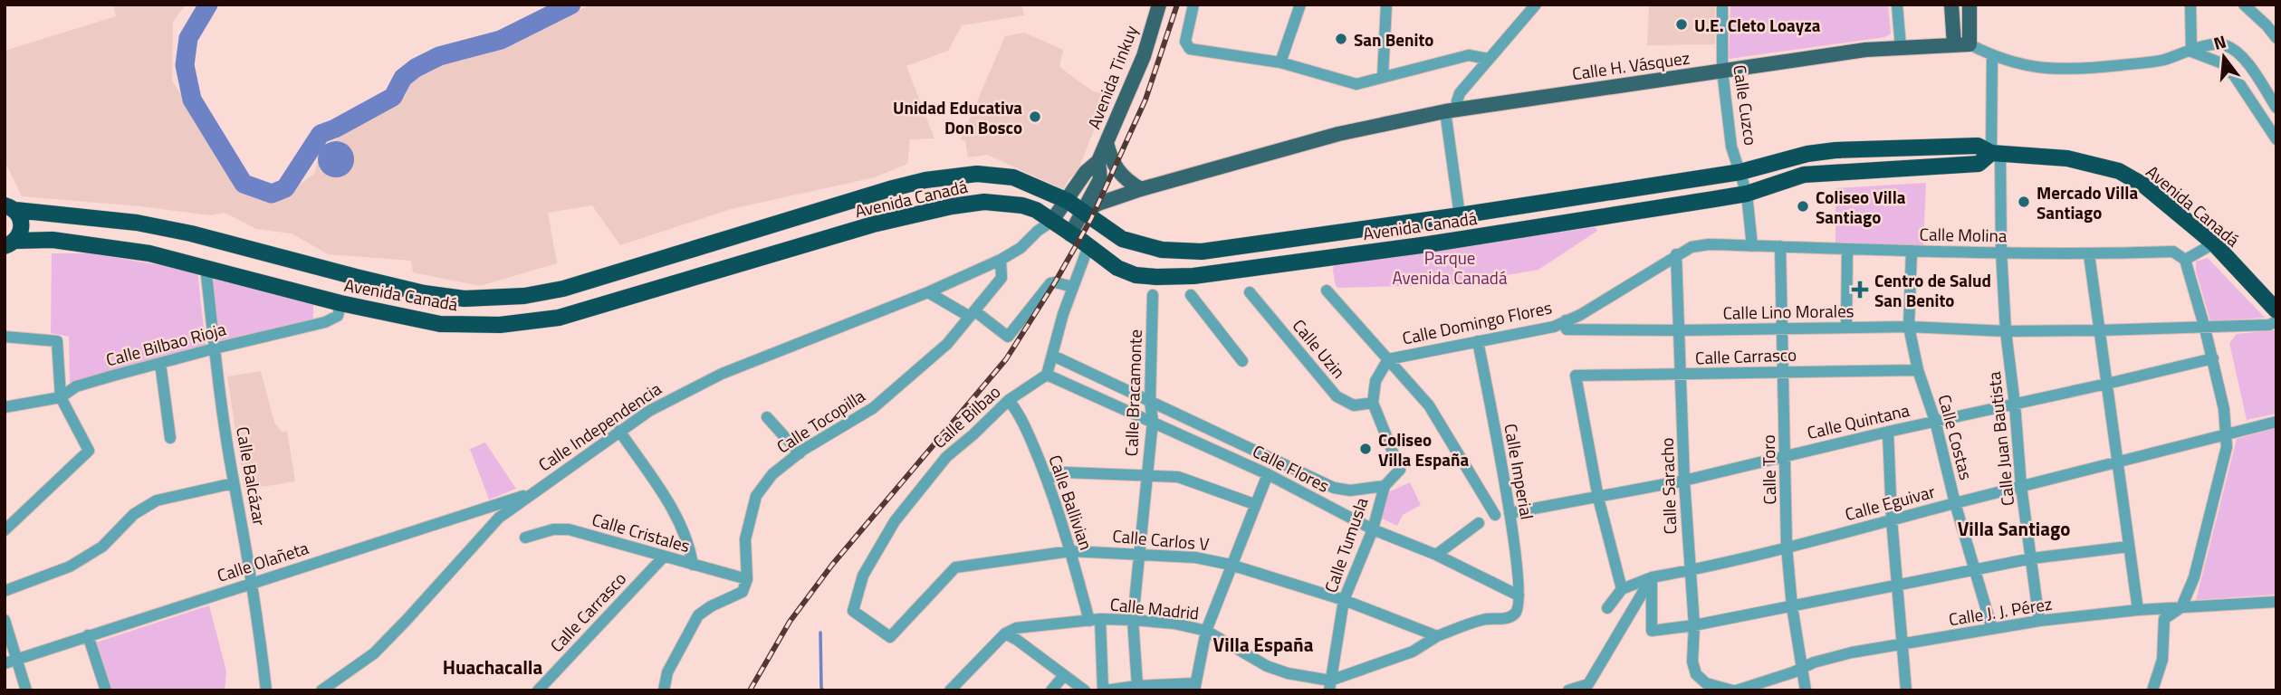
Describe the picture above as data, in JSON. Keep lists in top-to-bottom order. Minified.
{"streets":{"highway":["Avenida Canadá"],"main road":["Calle H. Vásquez","Avenida Tinkuy"],"street":["Calle Cuzco","Calle Molina","Calle Lino Morales","Calle Domingo Flores","Calle Bilbao Rioja","Calle Uzin","Calle Carrasco","Calle Bracamonte","Calle Bilbao","Calle Tocopilla","Calle Quintana","Calle Independencia","Calle Costas","Calle Juan Bautista","Calle Flores","Calle Toro","Calle Imperial","Calle Balcázar","Calle Saracho","Calle Ballivian","Calle Eguivar","Calle Cristales","Calle Carlos V","Calle Tumusla","Calle Olañeta","Calle Madrid","Calle J. J. Pérez"]},"crossings":[["Calle H. Vásquez","Avenida Tinkuy"],["Calle H. Vásquez","Calle Cuzco"],["Calle H. Vásquez","Avenida Canadá"],["Calle H. Vásquez","Calle Juan Bautista"],["Avenida Tinkuy","Avenida Canadá"],["Avenida Tinkuy","Calle Independencia"],["Calle Cuzco","Avenida Canadá"],["Avenida Canadá","Calle Bilbao Rioja"],["Avenida Canadá","Calle Independencia"],["Avenida Canadá","Calle Juan Bautista"],["Avenida Canadá","Calle Balcázar"],["Calle Molina","Calle Domingo Flores"],["Calle Molina","Calle Costas"],["Calle Molina","Calle Juan Bautista"],["Calle Molina","Calle Toro"],["Calle Lino Morales","Calle Domingo Flores"],["Calle Lino Morales","Calle Costas"],["Calle Lino Morales","Calle Juan Bautista"],["Calle Lino Morales","Calle Toro"],["Calle Lino Morales","Calle Saracho"],["Calle Domingo Flores","Calle Uzin"],["Calle Domingo Flores","Calle Imperial"],["Calle Domingo Flores","Calle Saracho"],["Calle Bilbao Rioja","Calle Balcázar"],["Calle Carrasco","Calle Quintana"],["Calle Carrasco","Calle Costas"],["Calle Carrasco","Calle Toro"],["Calle Carrasco","Calle Saracho"],["Calle Carrasco","Calle Cristales"],["Calle Bracamonte","Calle Flores"],["Calle Bracamonte","Calle Carlos V"],["Calle Bracamonte","Calle Madrid"],["Calle Bilbao","Calle Flores"],["Calle Bilbao","Calle Ballivian"],["Calle Bilbao","Calle Carlos V"],["Calle Tocopilla","Calle Independencia"],["Calle Tocopilla","Calle Cristales"],["Calle Quintana","Calle Costas"],["Calle Quintana","Calle Juan Bautista"],["Calle Quintana","Calle Toro"],["Calle Quintana","Calle Imperial"],["Calle Quintana","Calle Saracho"],["Calle Independencia","Calle Olañeta"],["Calle Costas","Calle Eguivar"],["Calle Costas","Calle J. J. Pérez"],["Calle Juan Bautista","Calle Eguivar"],["Calle Juan Bautista","Calle J. J. Pérez"],["Calle Flores","Calle Imperial"],["Calle Flores","Calle Tumusla"],["Calle Toro","Calle Eguivar"],["Calle Toro","Calle J. J. Pérez"],["Calle Imperial","Calle Carlos V"],["Calle Imperial","Calle Madrid"],["Calle Balcázar","Calle Olañeta"],["Calle Saracho","Calle Eguivar"],["Calle Saracho","Calle J. J. Pérez"],["Calle Ballivian","Calle Carlos V"],["Calle Ballivian","Calle Madrid"],["Calle Carlos V","Calle Tumusla"],["Calle Carlos V","Calle Madrid"],["Calle Tumusla","Calle Madrid"]],"districts":["Villa Santiago","Villa España","Huachacalla"],"parks":["Parque Avenida Canadá"],"places":{"other":["U.E. Cleto Loayza","San Benito","Unidad Educativa Don Bosco","Mercado Villa Santiago","Coliseo Villa Santiago","Coliseo Villa España"],"health":["Centro de Salud San Benito"]},"north":"top"}
